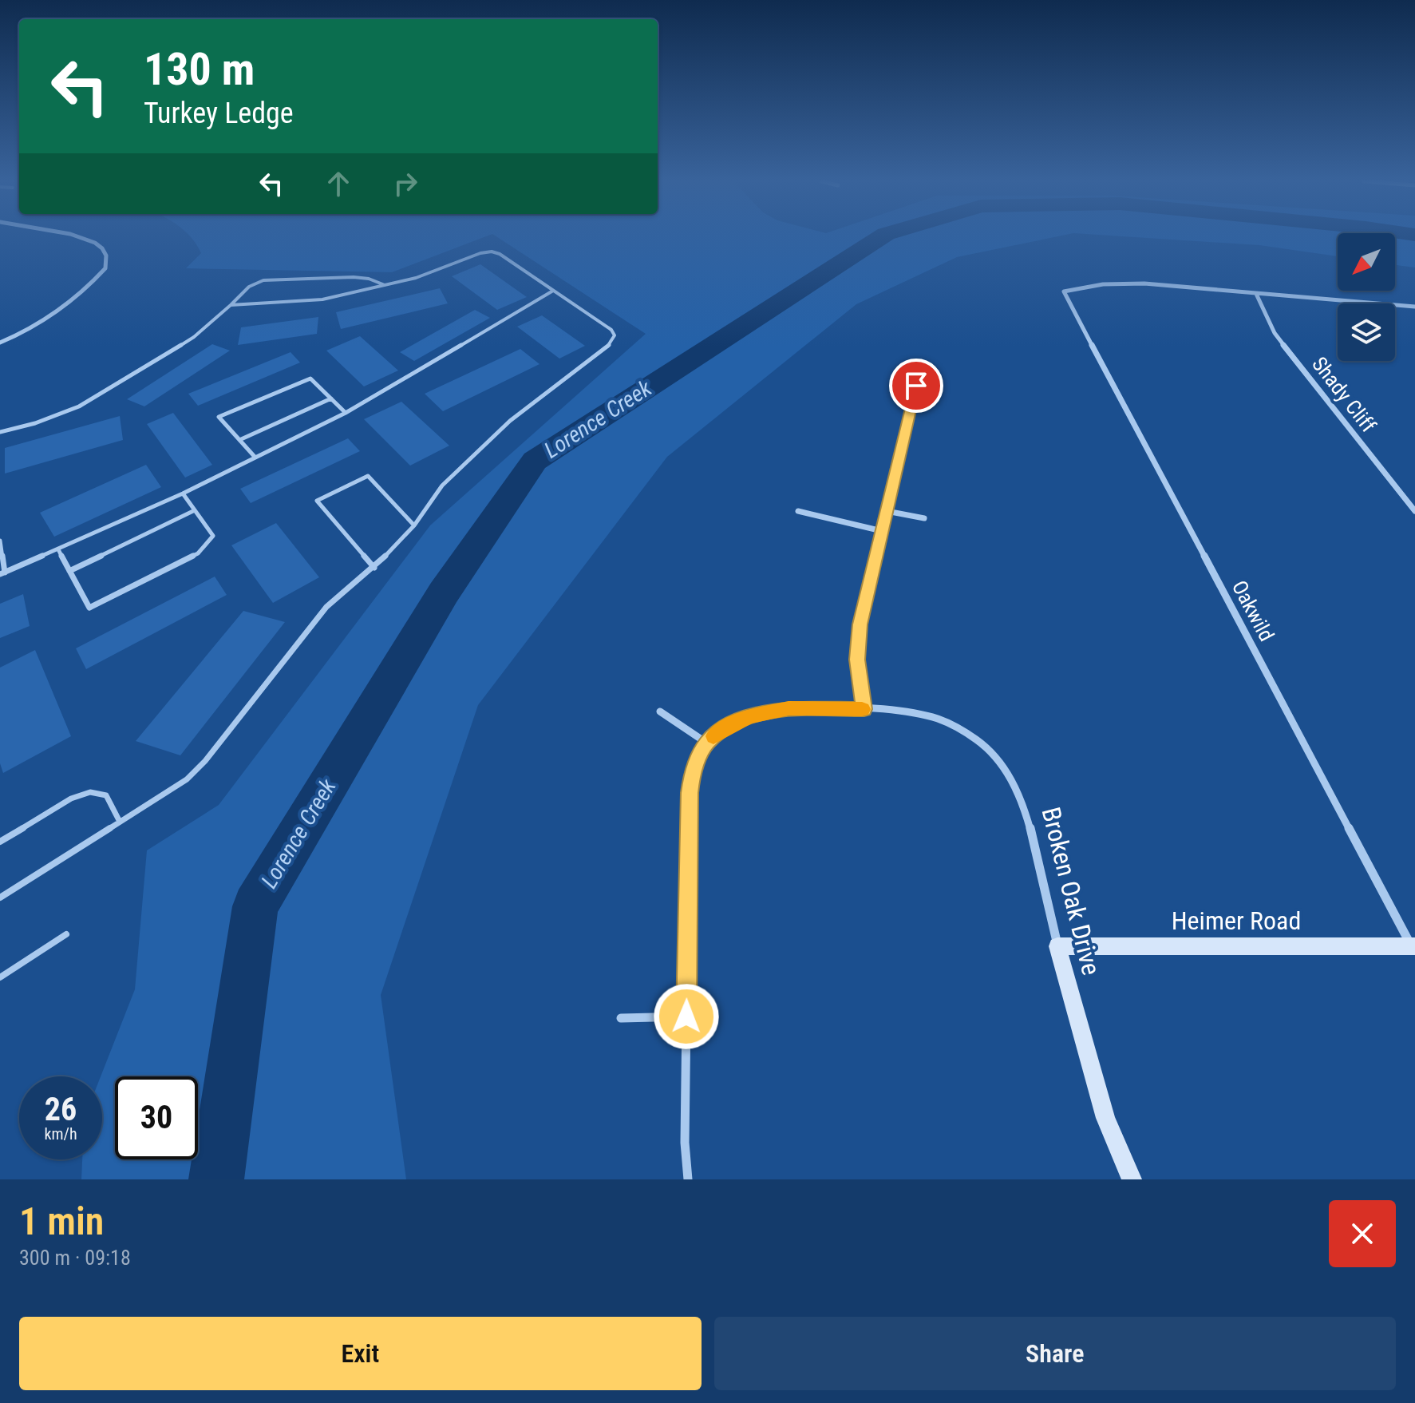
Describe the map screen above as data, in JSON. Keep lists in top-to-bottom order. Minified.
{"streets":{"street":["Shady Cliff","Oakwild","Broken Oak Drive","Heimer Road"]},"crossings":[["Shady Cliff","Oakwild"],["Oakwild","Heimer Road"],["Broken Oak Drive","Heimer Road"]],"water":["Lorence Creek"],"north":"bottom left","page":{"turn":["130 m","Turkey Ledge"],"speed":"26 km/h","limit":"30","heading":["1 min","300 m · 09:18"],"buttons":["Exit","Share"]}}
